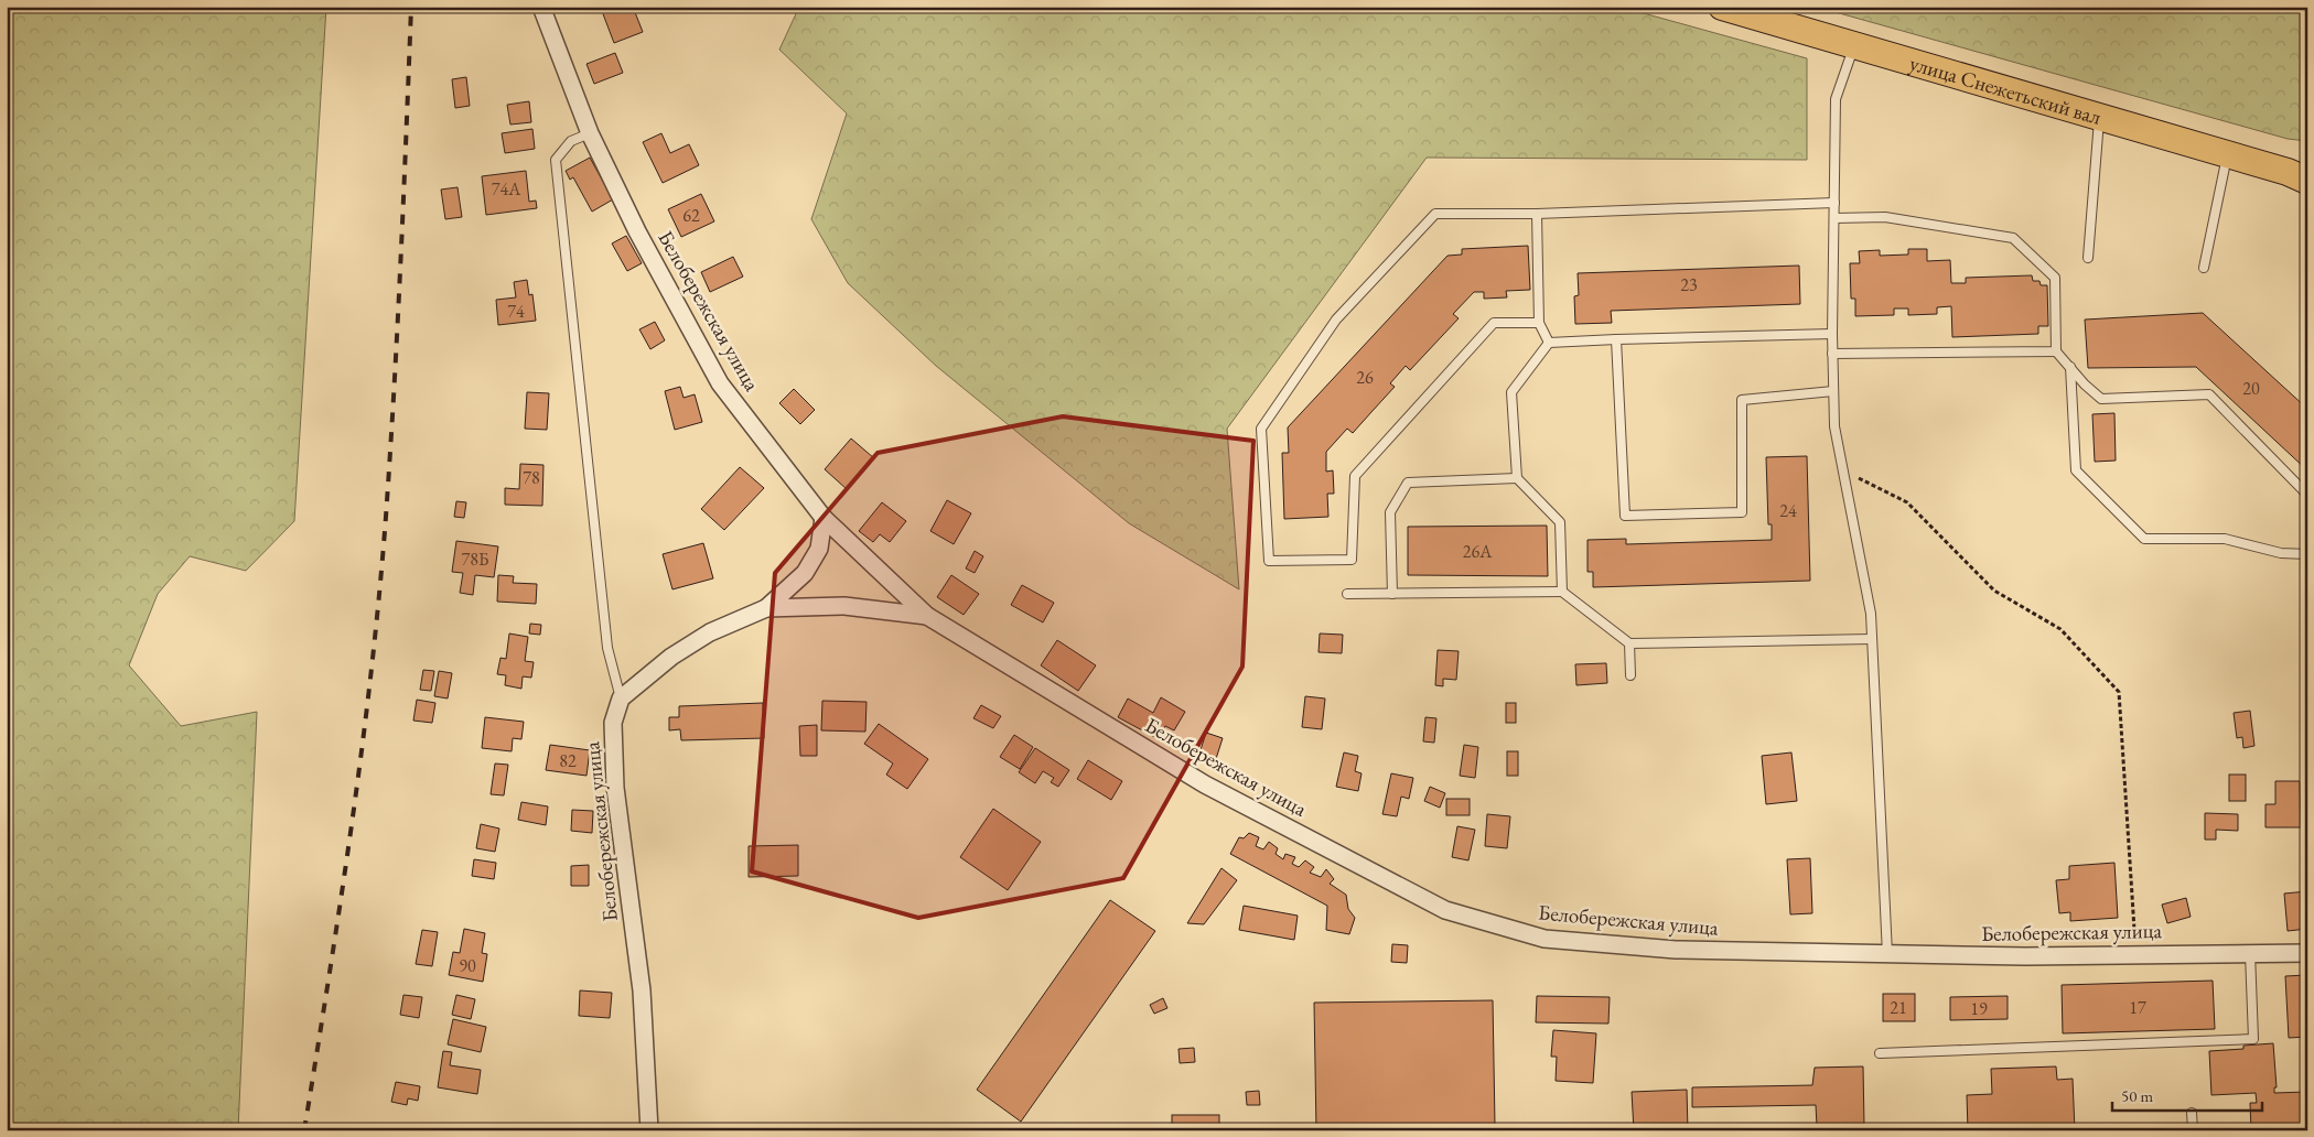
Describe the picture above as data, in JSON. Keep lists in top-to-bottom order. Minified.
{"streets":{"main road":["улица Снежетьский вал"],"street":["Белобережская улица"]},"house_numbers":["74А","62","23","74","26","20","78","24","26А","78Б","82","90","21","17","19"],"scale_bar":"50 m"}
